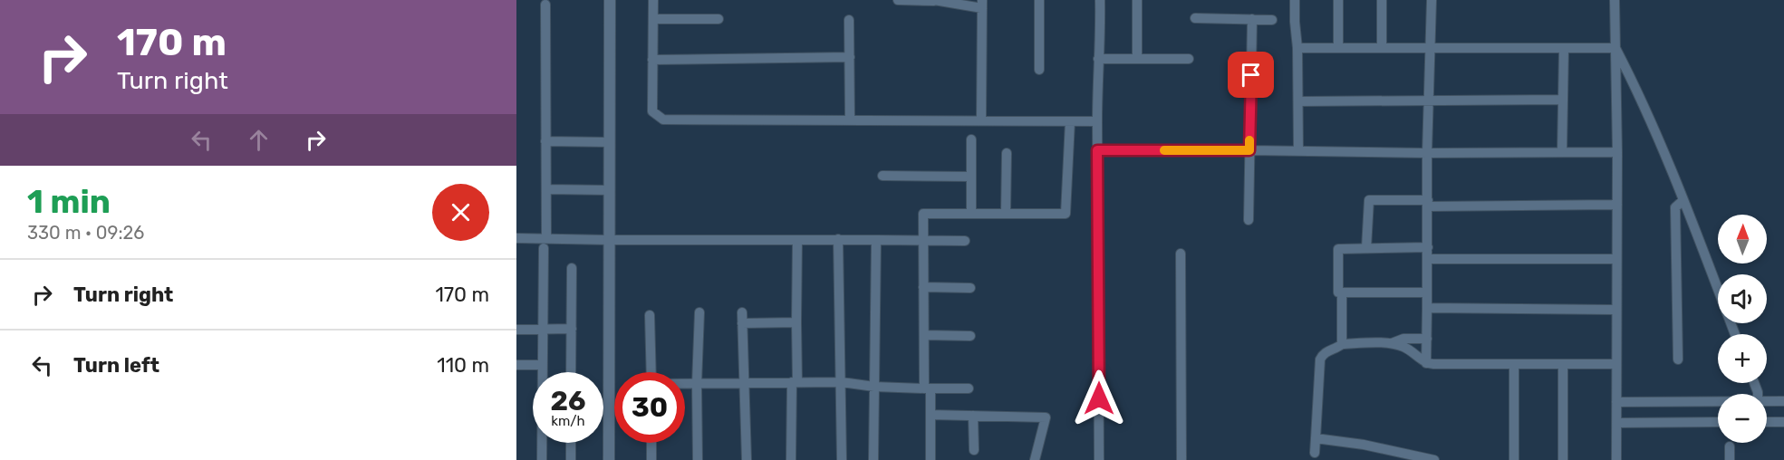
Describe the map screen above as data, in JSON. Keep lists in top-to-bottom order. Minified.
{"north":"top","page":{"turn":["170 m","Turn right"],"heading":["1 min","330 m · 09:26"],"map_buttons":["+","−"],"list":[{"name":"Turn right","value":"170 m"},{"name":"Turn left","value":"110 m"}],"speed":"26 km/h","limit":"30"}}
